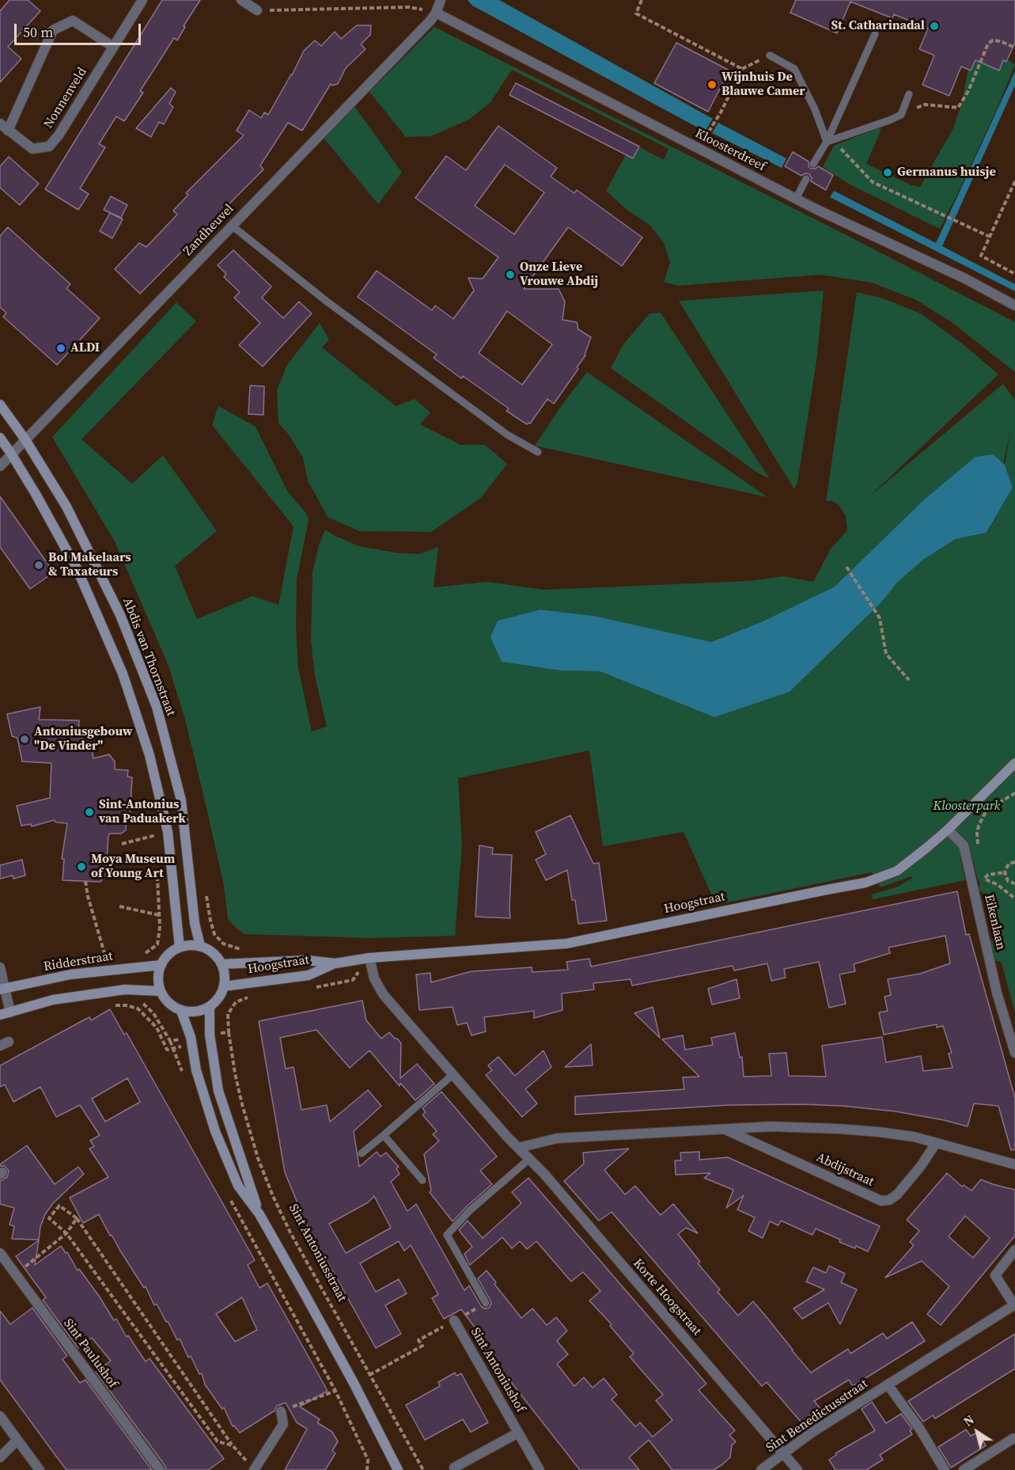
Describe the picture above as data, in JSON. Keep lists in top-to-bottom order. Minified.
{"streets":{"main road":["Abdis van Thornstraat","Hoogstraat","Ridderstraat"],"street":["Nonnenveld","Kloosterdreef","Zandheuvel","Eikenlaan","Abdijstraat","Korte Hoogstraat","Sint Paulushof","Sint Antoniushof","Sint Benedictusstraat"],"path":["Sint Antoniusstraat"]},"crossings":[["Kloosterdreef","Zandheuvel"],["Zandheuvel","Abdis van Thornstraat"],["Abdis van Thornstraat","Hoogstraat"],["Abdis van Thornstraat","Ridderstraat"],["Hoogstraat","Eikenlaan"],["Hoogstraat","Ridderstraat"],["Hoogstraat","Korte Hoogstraat"],["Abdijstraat","Korte Hoogstraat"],["Korte Hoogstraat","Sint Benedictusstraat"]],"parks":["Kloosterpark"],"places":["St. Catharinadal","Wijnhuis De Blauwe Camer","Germanus huisje","Onze Lieve Vrouwe Abdij","ALDI","Bol Makelaars & Taxateurs","Antoniusgebouw \"De Vinder\"","Sint-Antonius van Paduakerk","Moya Museum of Young Art"],"scale_bar":"50 m","north":"top left"}
